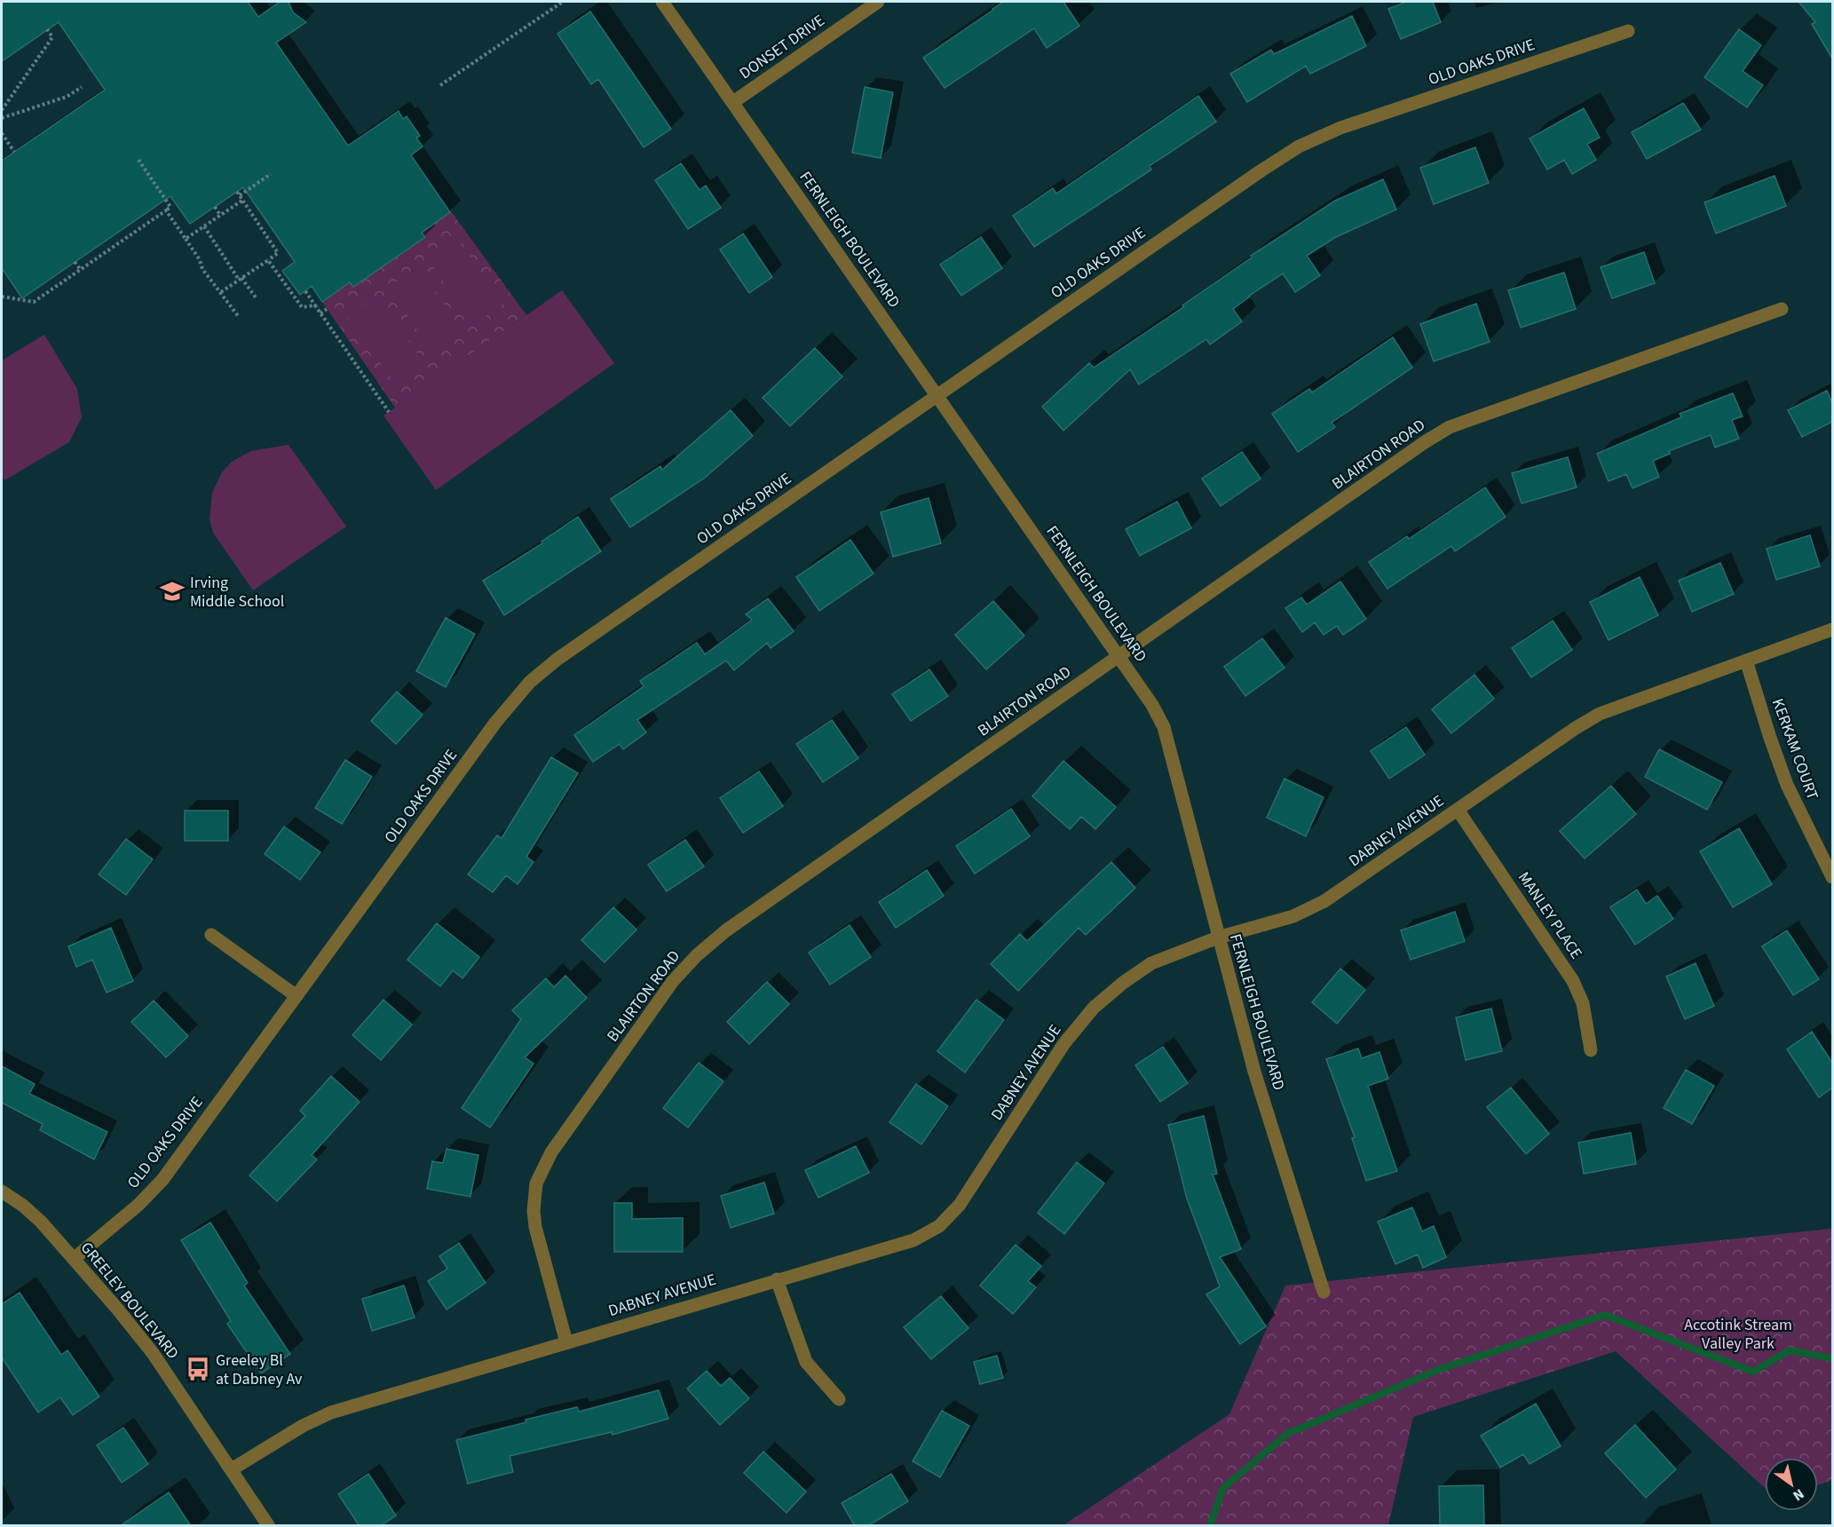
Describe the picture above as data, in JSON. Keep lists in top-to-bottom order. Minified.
{"streets":{"street":["DONSET DRIVE","OLD OAKS DRIVE","FERNLEIGH BOULEVARD","BLAIRTON ROAD","KERKAM COURT","DABNEY AVENUE","MANLEY PLACE","GREELEY BOULEVARD"]},"crossings":[["DONSET DRIVE","FERNLEIGH BOULEVARD"],["OLD OAKS DRIVE","FERNLEIGH BOULEVARD"],["OLD OAKS DRIVE","GREELEY BOULEVARD"],["FERNLEIGH BOULEVARD","BLAIRTON ROAD"],["FERNLEIGH BOULEVARD","DABNEY AVENUE"],["BLAIRTON ROAD","DABNEY AVENUE"],["KERKAM COURT","DABNEY AVENUE"],["DABNEY AVENUE","MANLEY PLACE"],["DABNEY AVENUE","GREELEY BOULEVARD"]],"parks":["Accotink Stream Valley Park"],"places":{"school or university":["Irving Middle School"],"bus stop":["Greeley Bl at Dabney Av"]},"north":"bottom right"}
